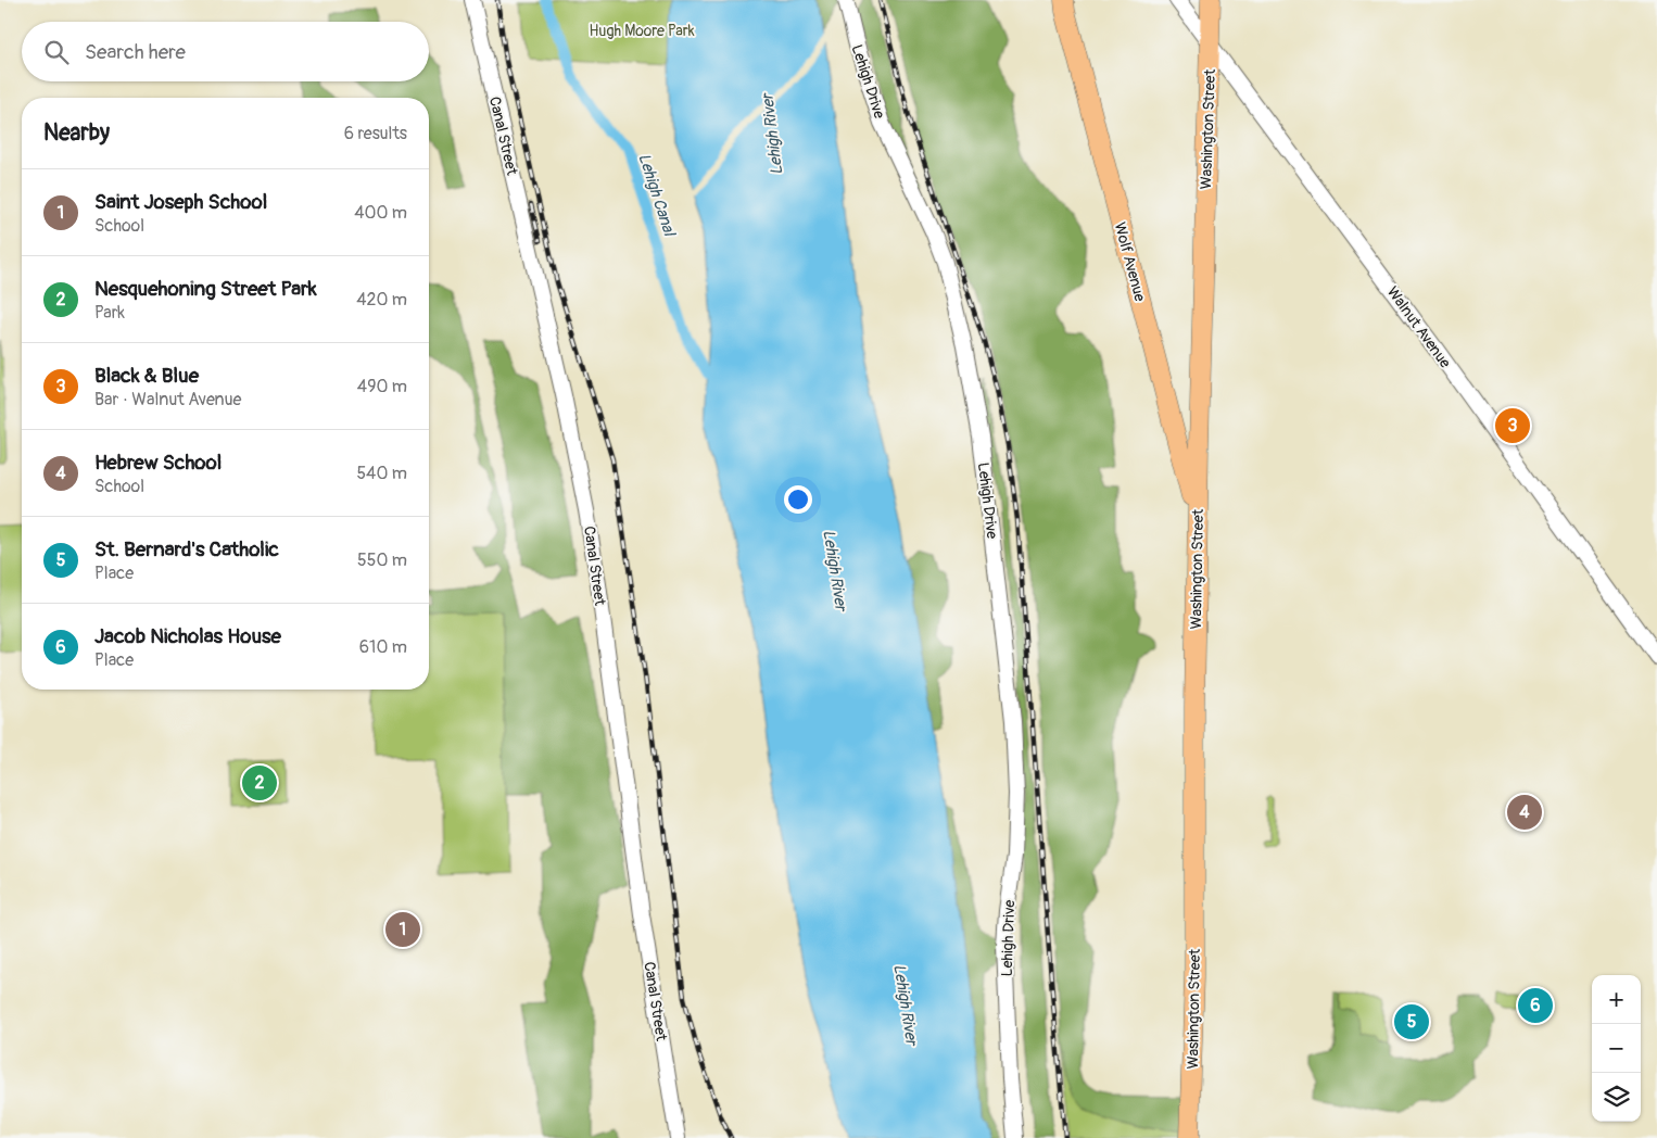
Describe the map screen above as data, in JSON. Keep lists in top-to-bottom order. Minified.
{"streets":{"main road":["Washington Street","Wolf Avenue"],"street":["Lehigh Drive","Canal Street","Walnut Avenue"]},"crossings":[["Washington Street","Wolf Avenue"],["Washington Street","Walnut Avenue"]],"water":["Lehigh River","Lehigh Canal"],"parks":["Hugh Moore Park"],"page":{"search":"Search here","heading":["Nearby","6 results"],"list":[{"mark":"1","name":"Saint Joseph School","note":"School","value":"400 m"},{"mark":"2","name":"Nesquehoning Street Park","note":"Park","value":"420 m"},{"mark":"3","name":"Black & Blue","note":"Bar · Walnut Avenue","value":"490 m"},{"mark":"4","name":"Hebrew School","note":"School","value":"540 m"},{"mark":"5","name":"St. Bernard's Catholic","note":"Place","value":"550 m"},{"mark":"6","name":"Jacob Nicholas House","note":"Place","value":"610 m"}],"pins":["3","2","4","1","6","5"],"map_buttons":["+","−"]}}
